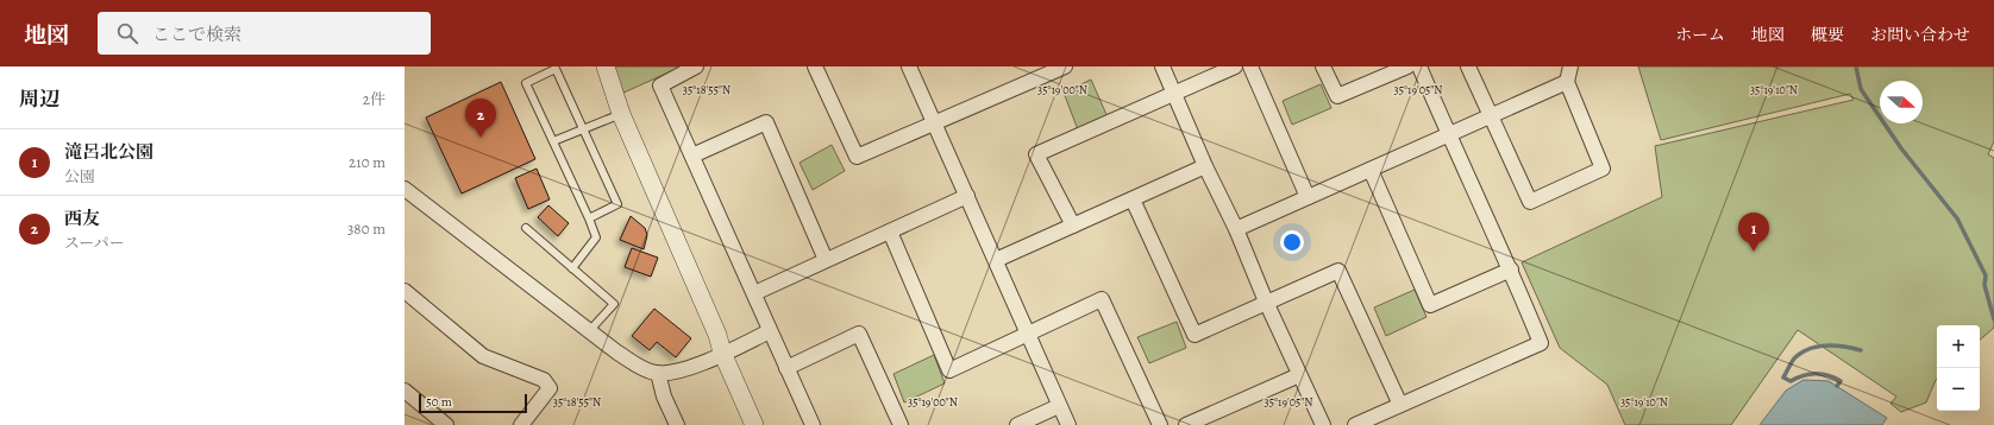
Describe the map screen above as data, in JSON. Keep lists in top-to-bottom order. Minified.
{"scale_bar":"50 m","north":"right","page":{"header":"地図","search":"ここで検索","nav":["ホーム","地図","概要","お問い合わせ"],"heading":["周辺","2件"],"pins":["2","1"],"list":[{"mark":"1","name":"滝呂北公園","note":"公園","value":"210 m"},{"mark":"2","name":"西友","note":"スーパー","value":"380 m"}],"map_buttons":["+","−"],"scale":"50 m"},"coordinates":["35°18'55\"N","35°19'00\"N","35°19'05\"N","35°19'10\"N"]}
